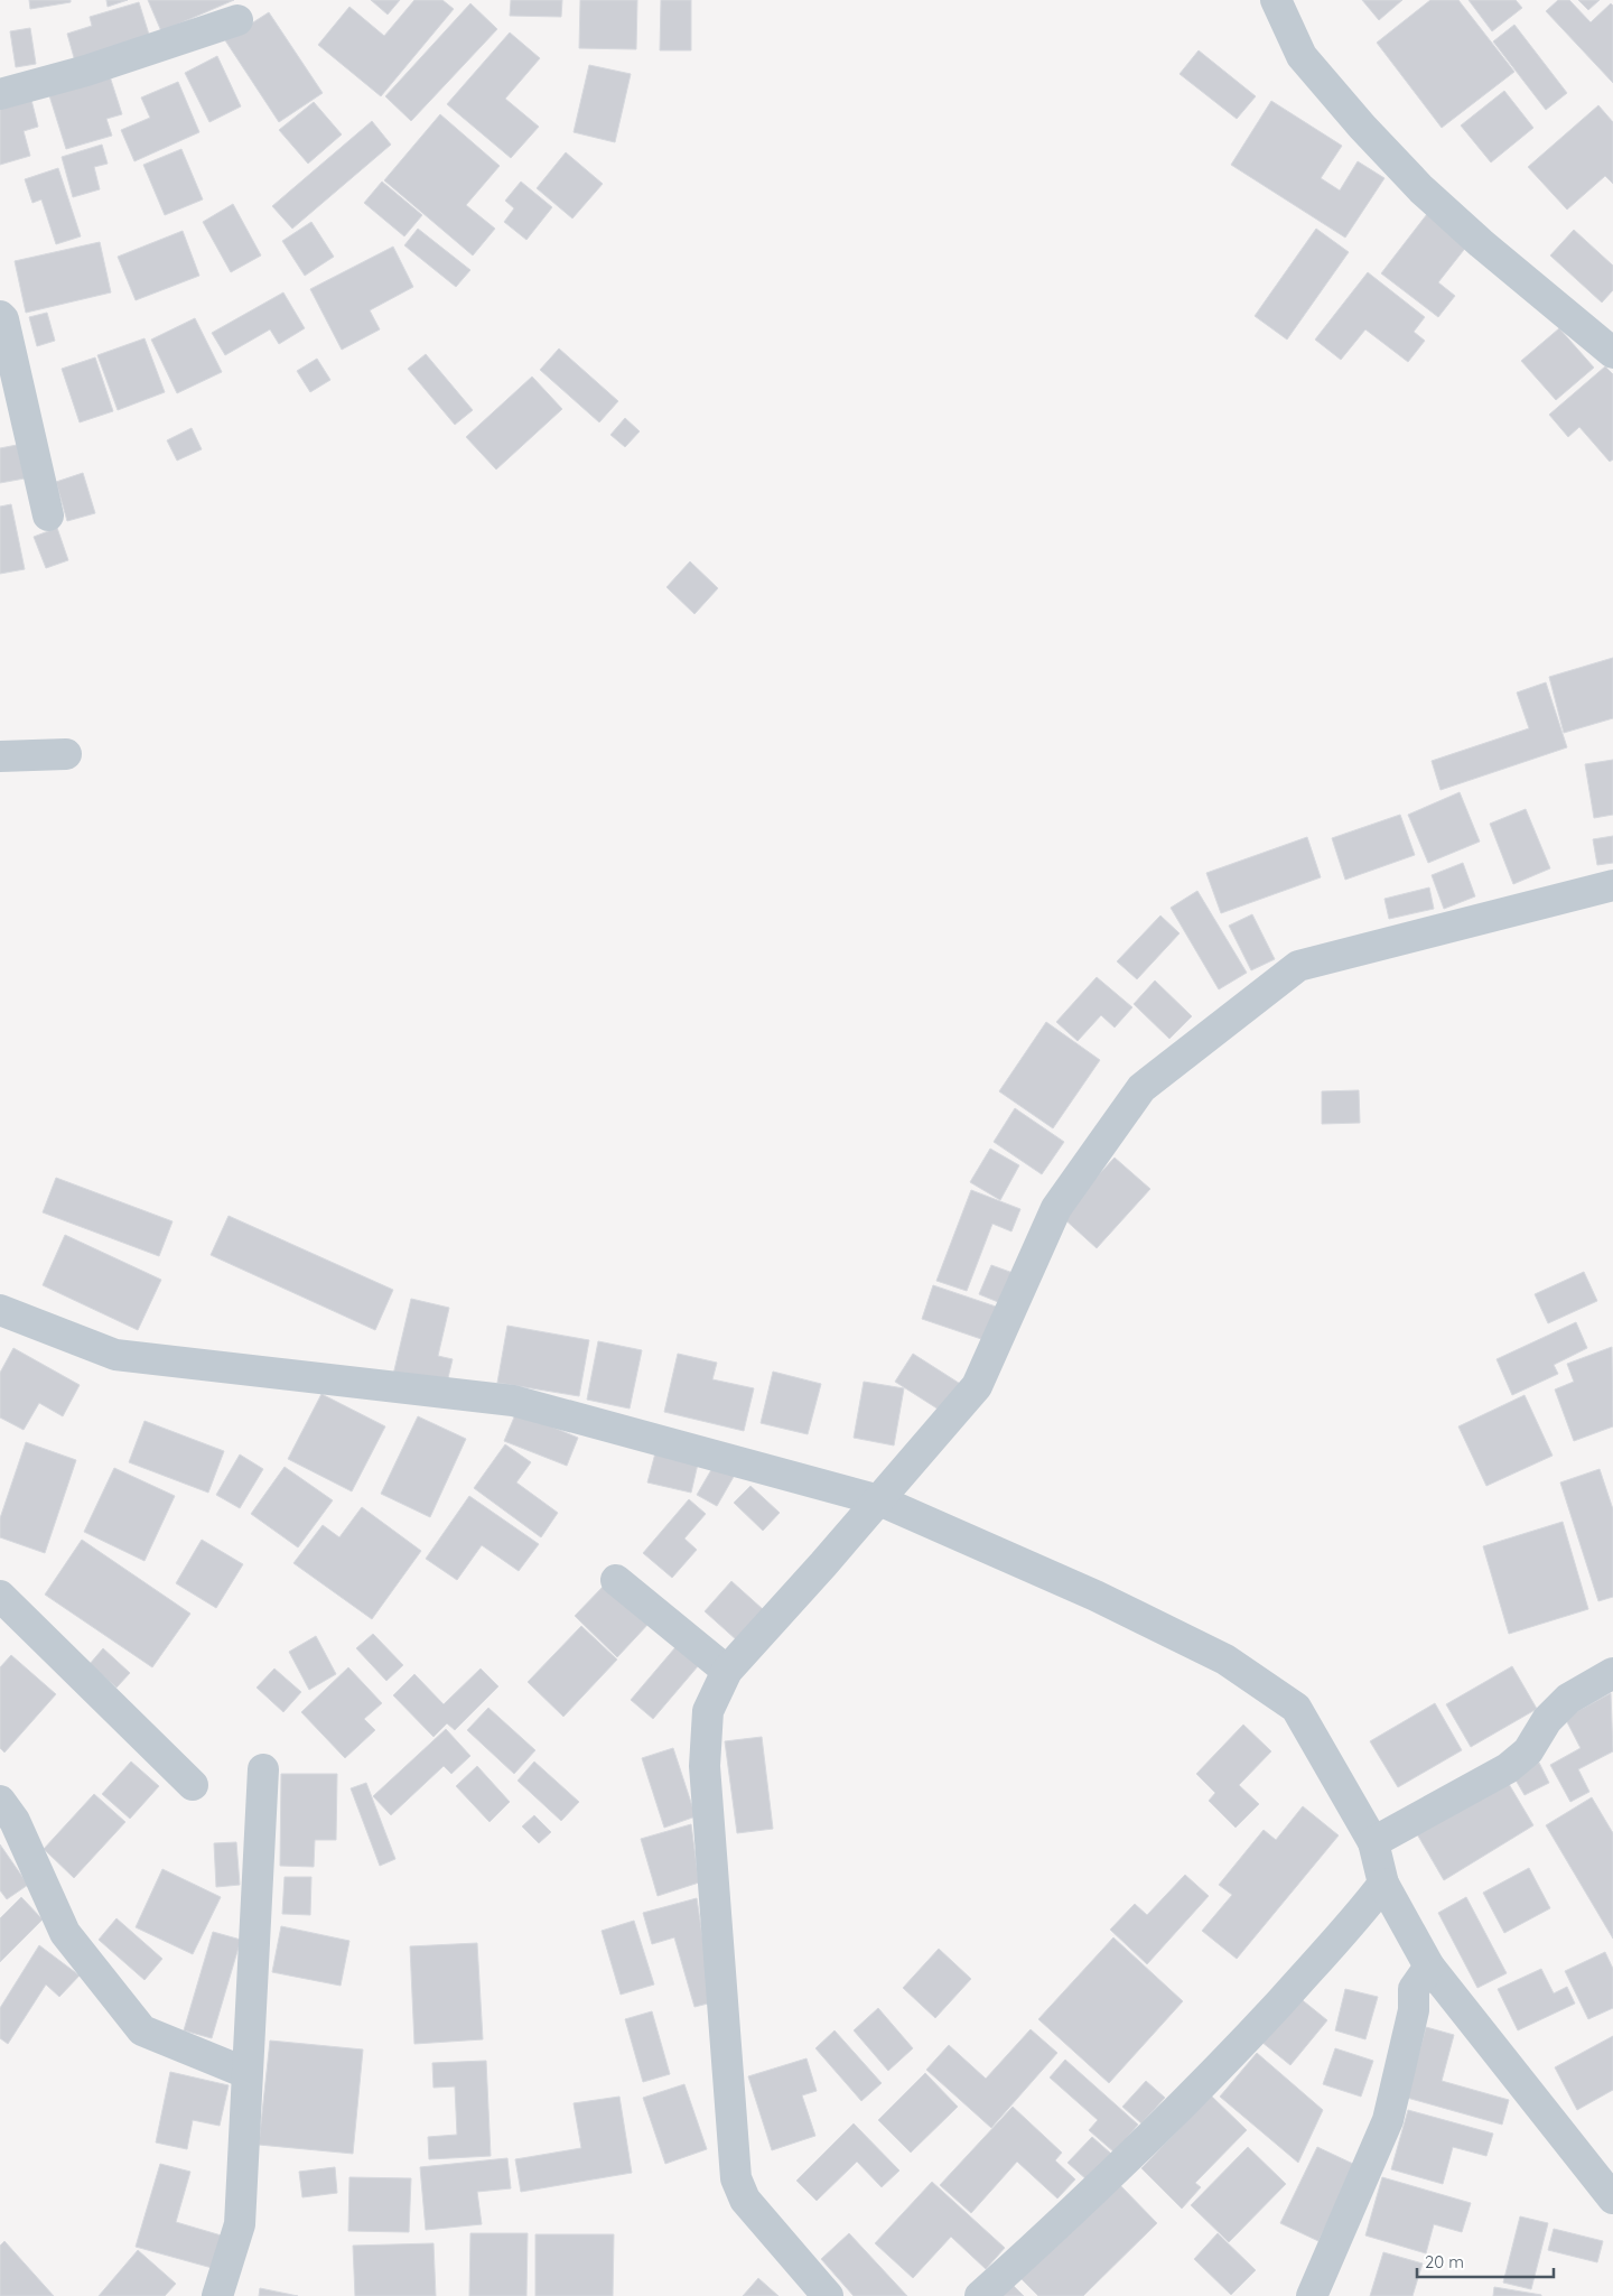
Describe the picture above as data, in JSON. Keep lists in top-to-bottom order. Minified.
{"scale_bar":"20 m"}
